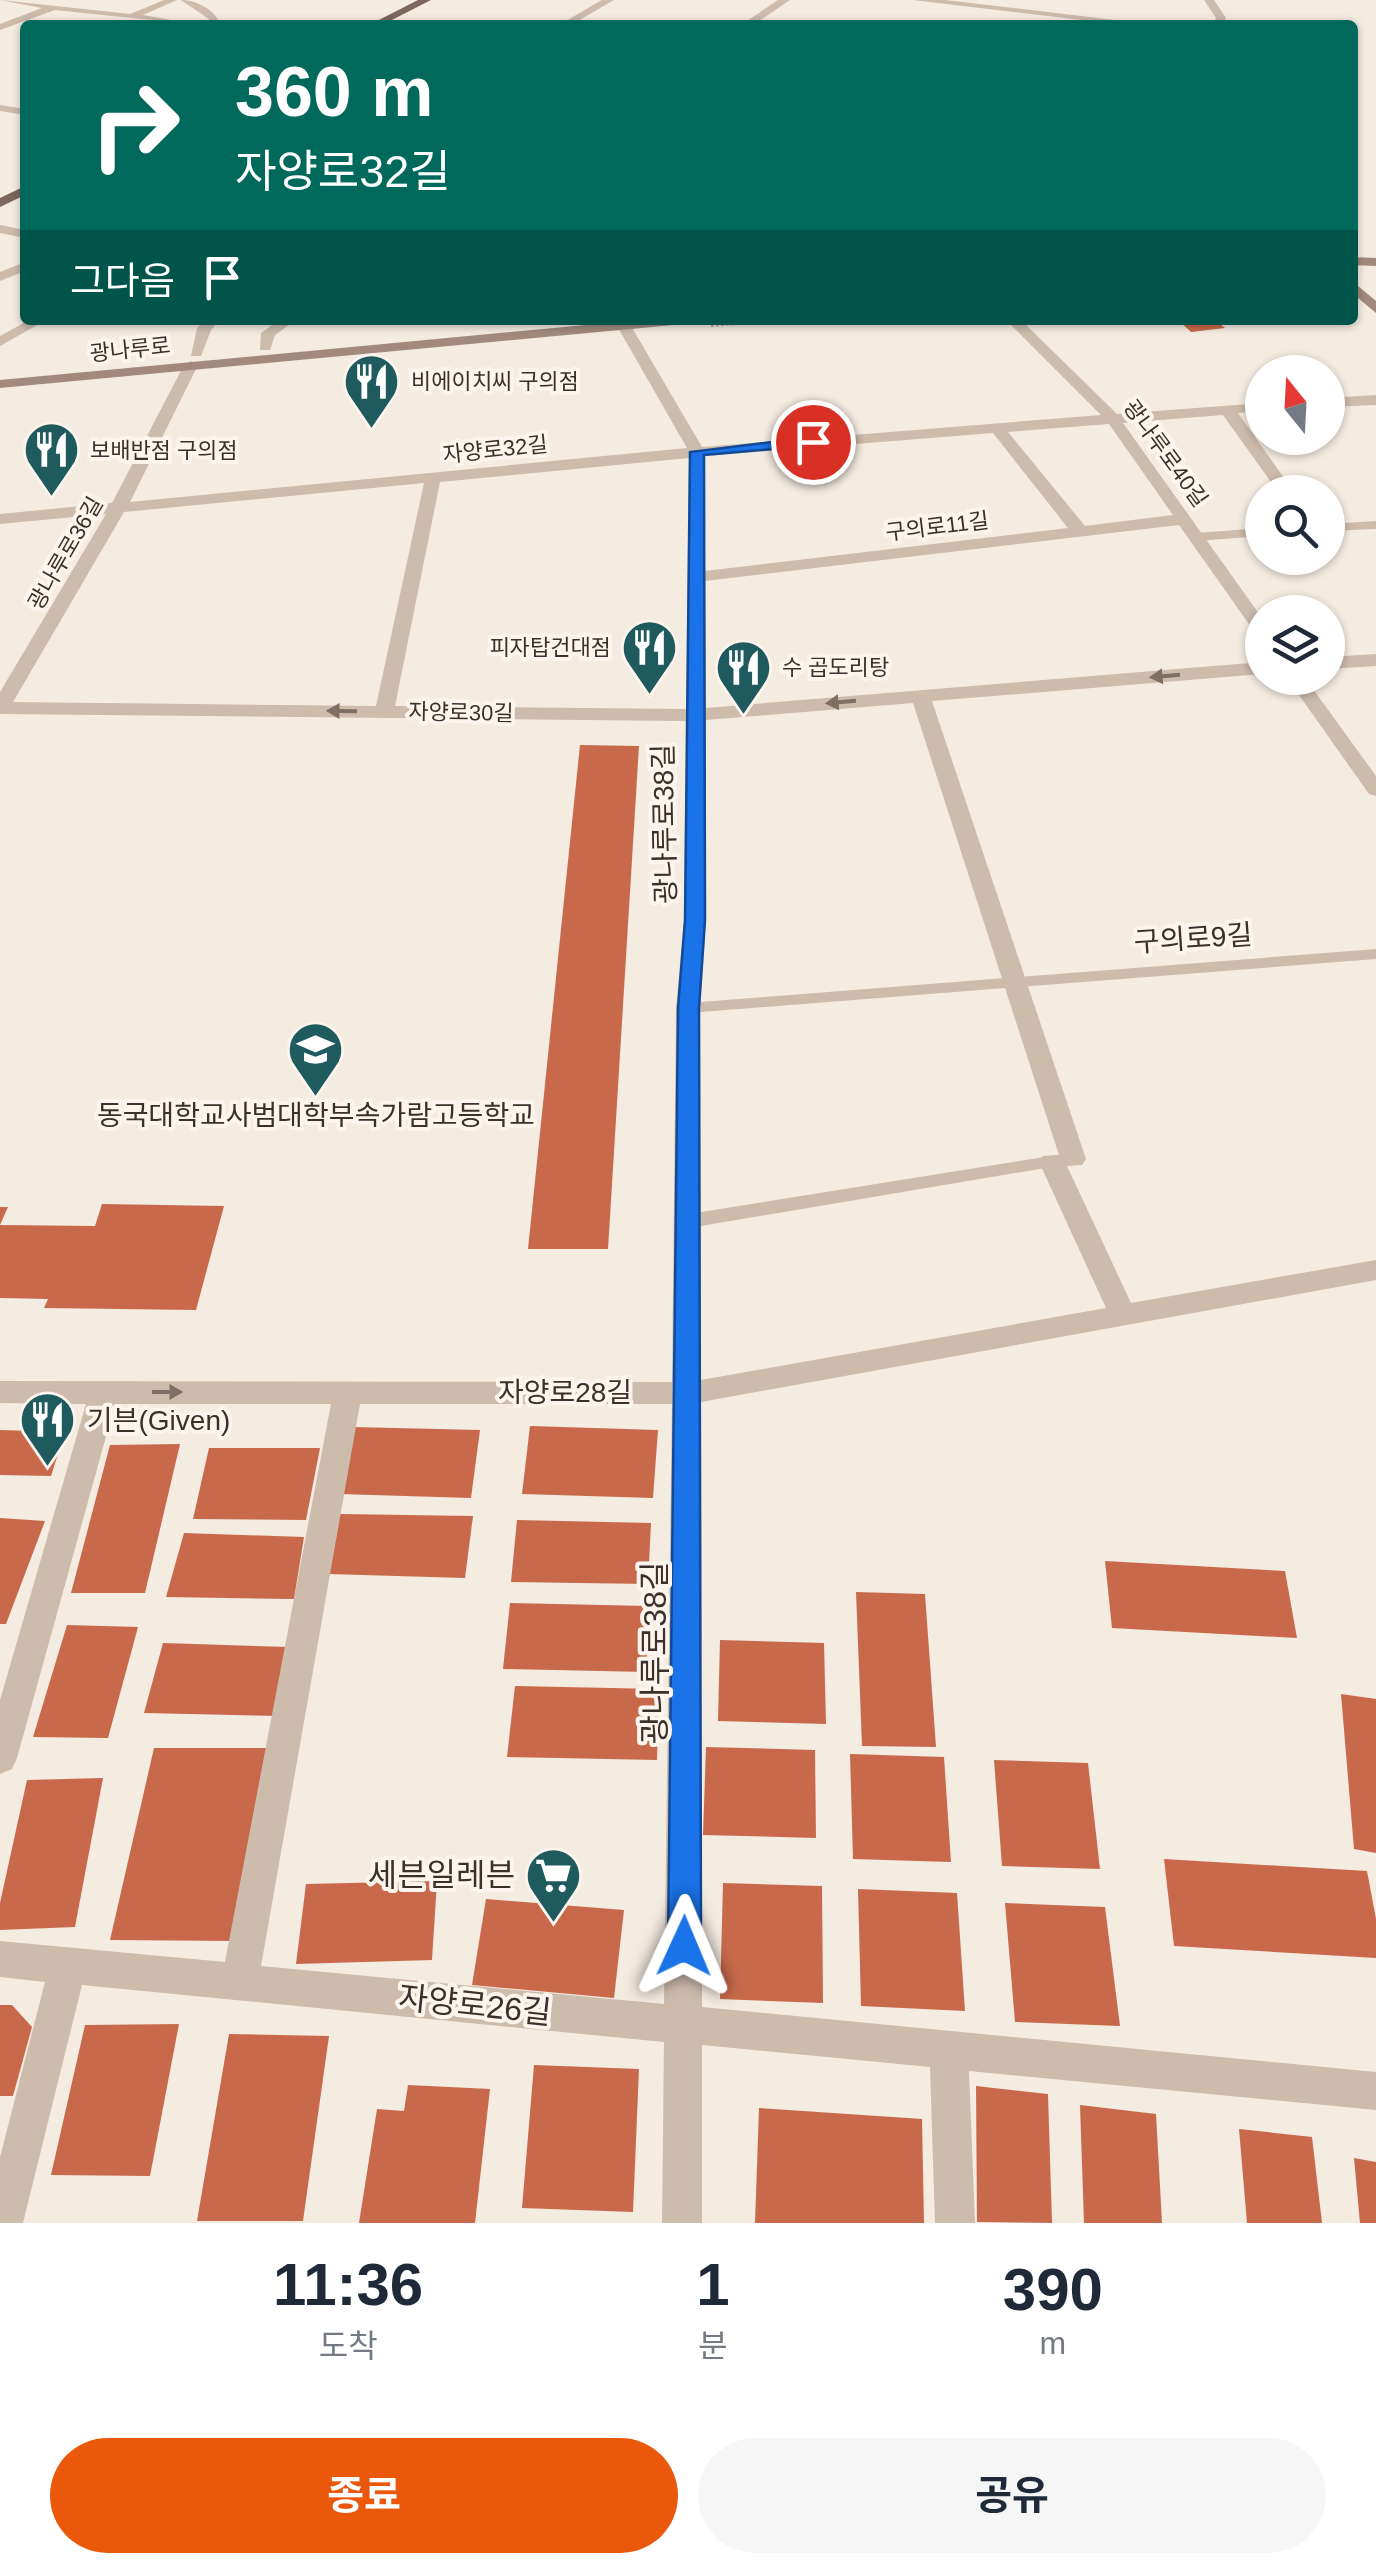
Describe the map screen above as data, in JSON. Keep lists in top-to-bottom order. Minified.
{"streets":{"main road":["광나루로"],"street":["자양로32길","광나루로40길","구의로11길","광나루로36길","자양로30길","광나루로38길","자양로28길","자양로26길"],"lane":["구의로9길"]},"crossings":[["광나루로","광나루로36길"],["자양로32길","광나루로40길"],["자양로32길","광나루로36길"],["자양로32길","광나루로38길"],["광나루로40길","구의로11길"],["구의로11길","광나루로38길"],["광나루로36길","자양로30길"],["자양로30길","광나루로38길"],["광나루로38길","구의로9길"],["광나루로38길","자양로28길"],["광나루로38길","자양로26길"]],"one_way":["자양로30길"],"places":{"restaurant":["비에이치씨 구의점","보배반점 구의점","피자탑건대점","수 곱도리탕","기븐(Given)"],"school or university":["동국대학교사범대학부속가람고등학교"],"supermarket":["세븐일레븐"]},"north":"top","page":{"turn":["360 m","자양로32길"],"then":"그다음","eta":["11:36","도착","1","분","390","m"],"buttons":["종료","공유"]}}
